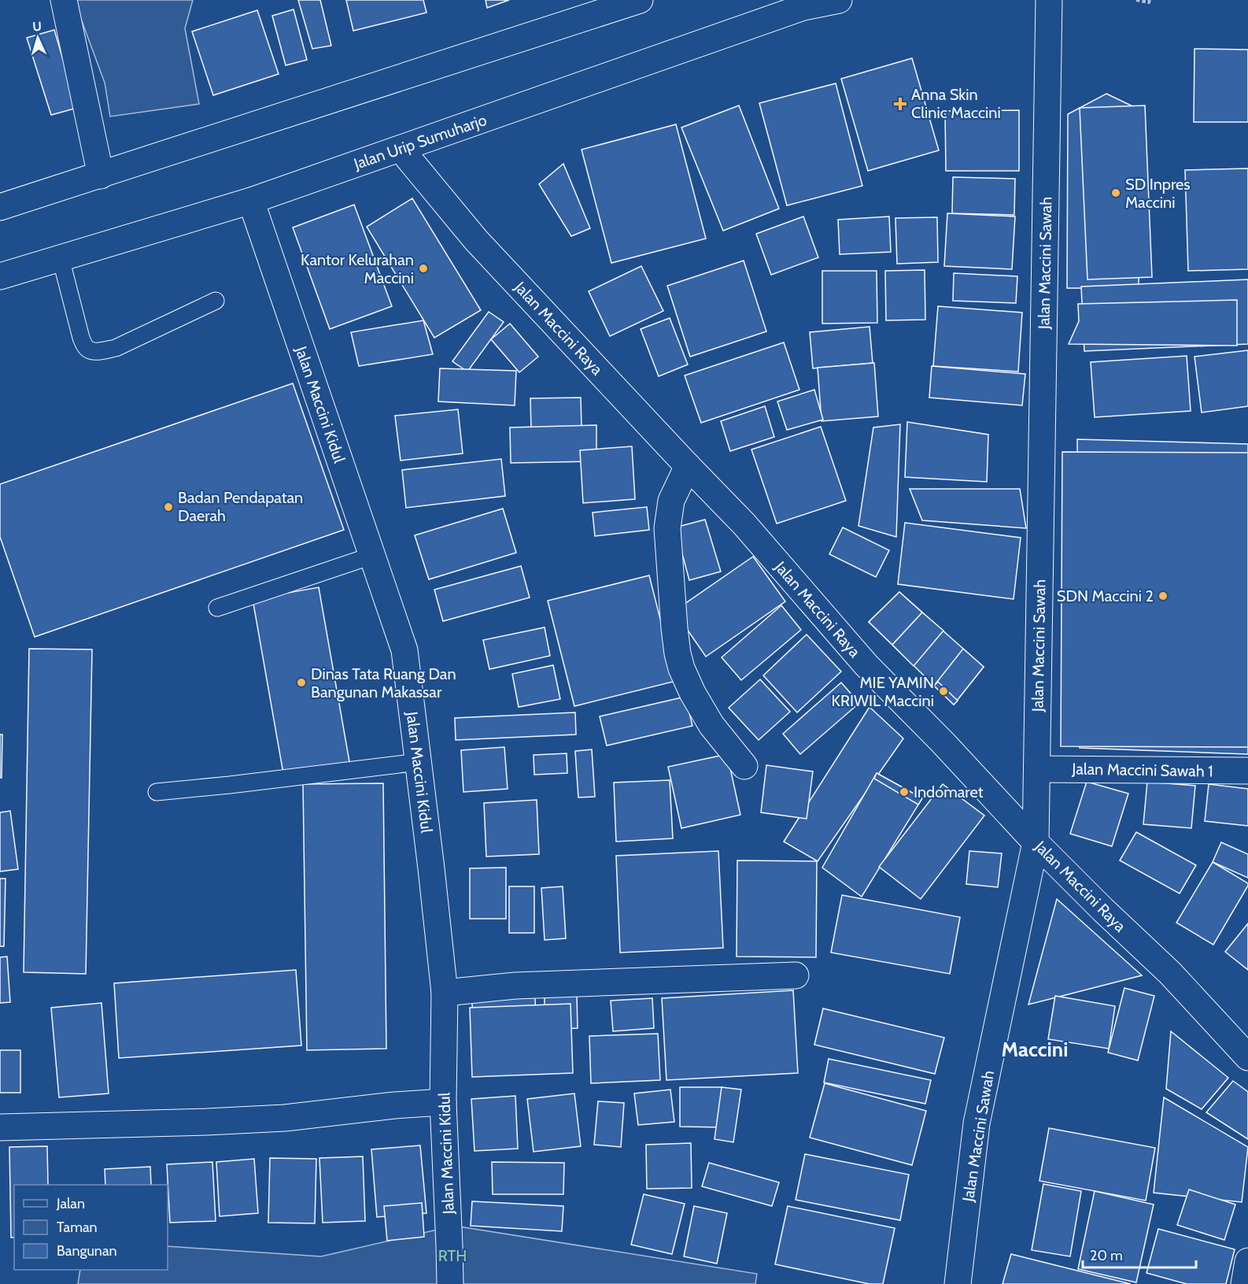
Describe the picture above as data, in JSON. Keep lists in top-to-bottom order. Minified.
{"streets":{"main road":["Jalan Urip Sumuharjo","Jalan Maccini Sawah","Jalan Maccini Raya","Jalan Maccini Kidul","Jalan Maccini Sawah 1"]},"crossings":[["Jalan Urip Sumuharjo","Jalan Maccini Raya"],["Jalan Urip Sumuharjo","Jalan Maccini Kidul"],["Jalan Maccini Sawah","Jalan Maccini Raya"],["Jalan Maccini Sawah","Jalan Maccini Sawah 1"]],"districts":["Maccini"],"parks":["RTH"],"places":{"health":["Anna Skin Clinic Maccini"],"other":["SD Inpres Maccini","Kantor Kelurahan Maccini","Badan Pendapatan Daerah","SDN Maccini 2","Dinas Tata Ruang Dan Bangunan Makassar","MIE YAMIN KRIWIL Maccini","Indomaret"]},"legend":["Jalan","Taman","Bangunan"],"scale_bar":"20 m","north":"top"}
